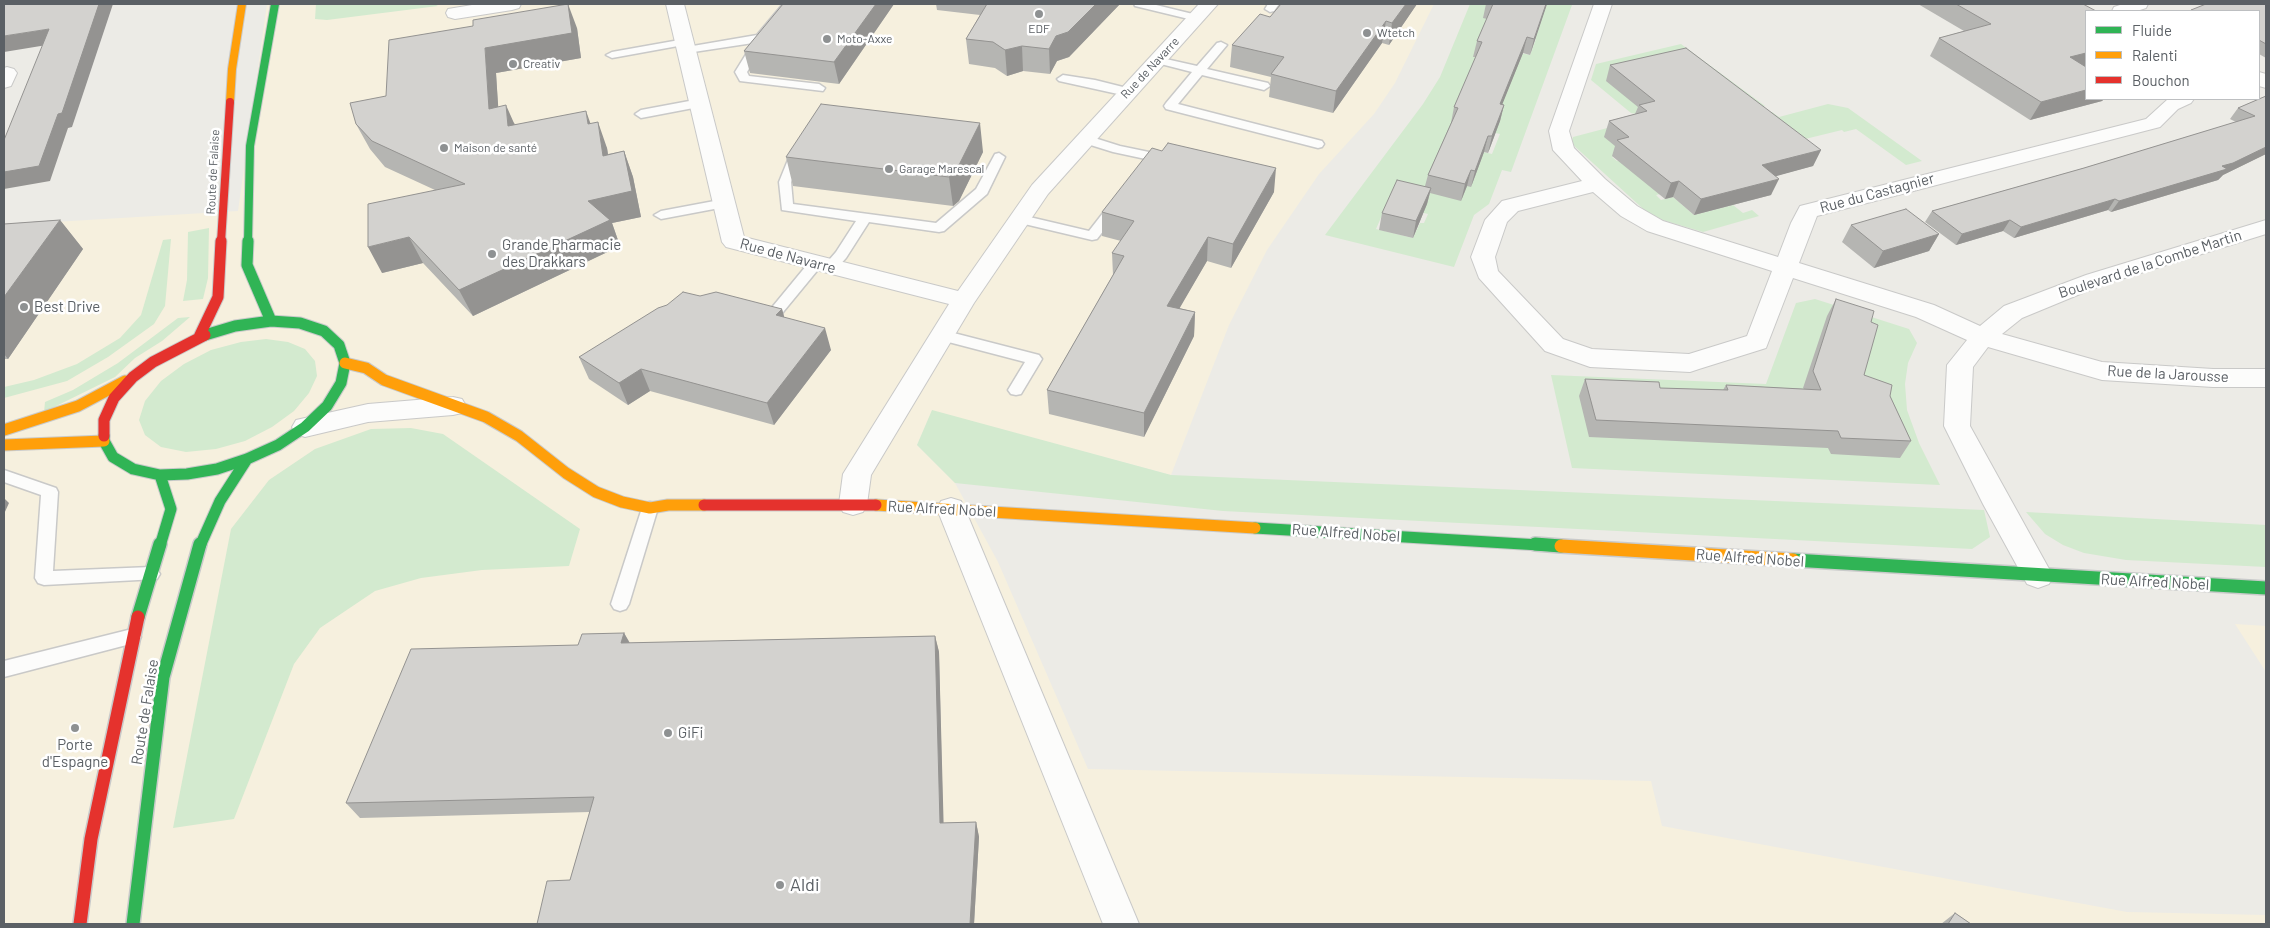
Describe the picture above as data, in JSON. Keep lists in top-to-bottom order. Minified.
{"streets":{"main road":["Route de Falaise","Rue Alfred Nobel"],"street":["Rue de Navarre","Rue du Castagnier","Boulevard de la Combe Martin","Rue de la Jarousse"]},"crossings":[["Rue de Navarre","Rue Alfred Nobel"],["Rue du Castagnier","Rue de la Jarousse"],["Boulevard de la Combe Martin","Rue de la Jarousse"],["Boulevard de la Combe Martin","Rue Alfred Nobel"]],"places":["EDF","Wtetch","Moto-Axxe","Creativ","Maison de santé","Garage Marescal","Grande Pharmacie des Drakkars","Best Drive","Porte d'Espagne","GiFi","Aldi"],"legend":["Fluide","Ralenti","Bouchon"]}
